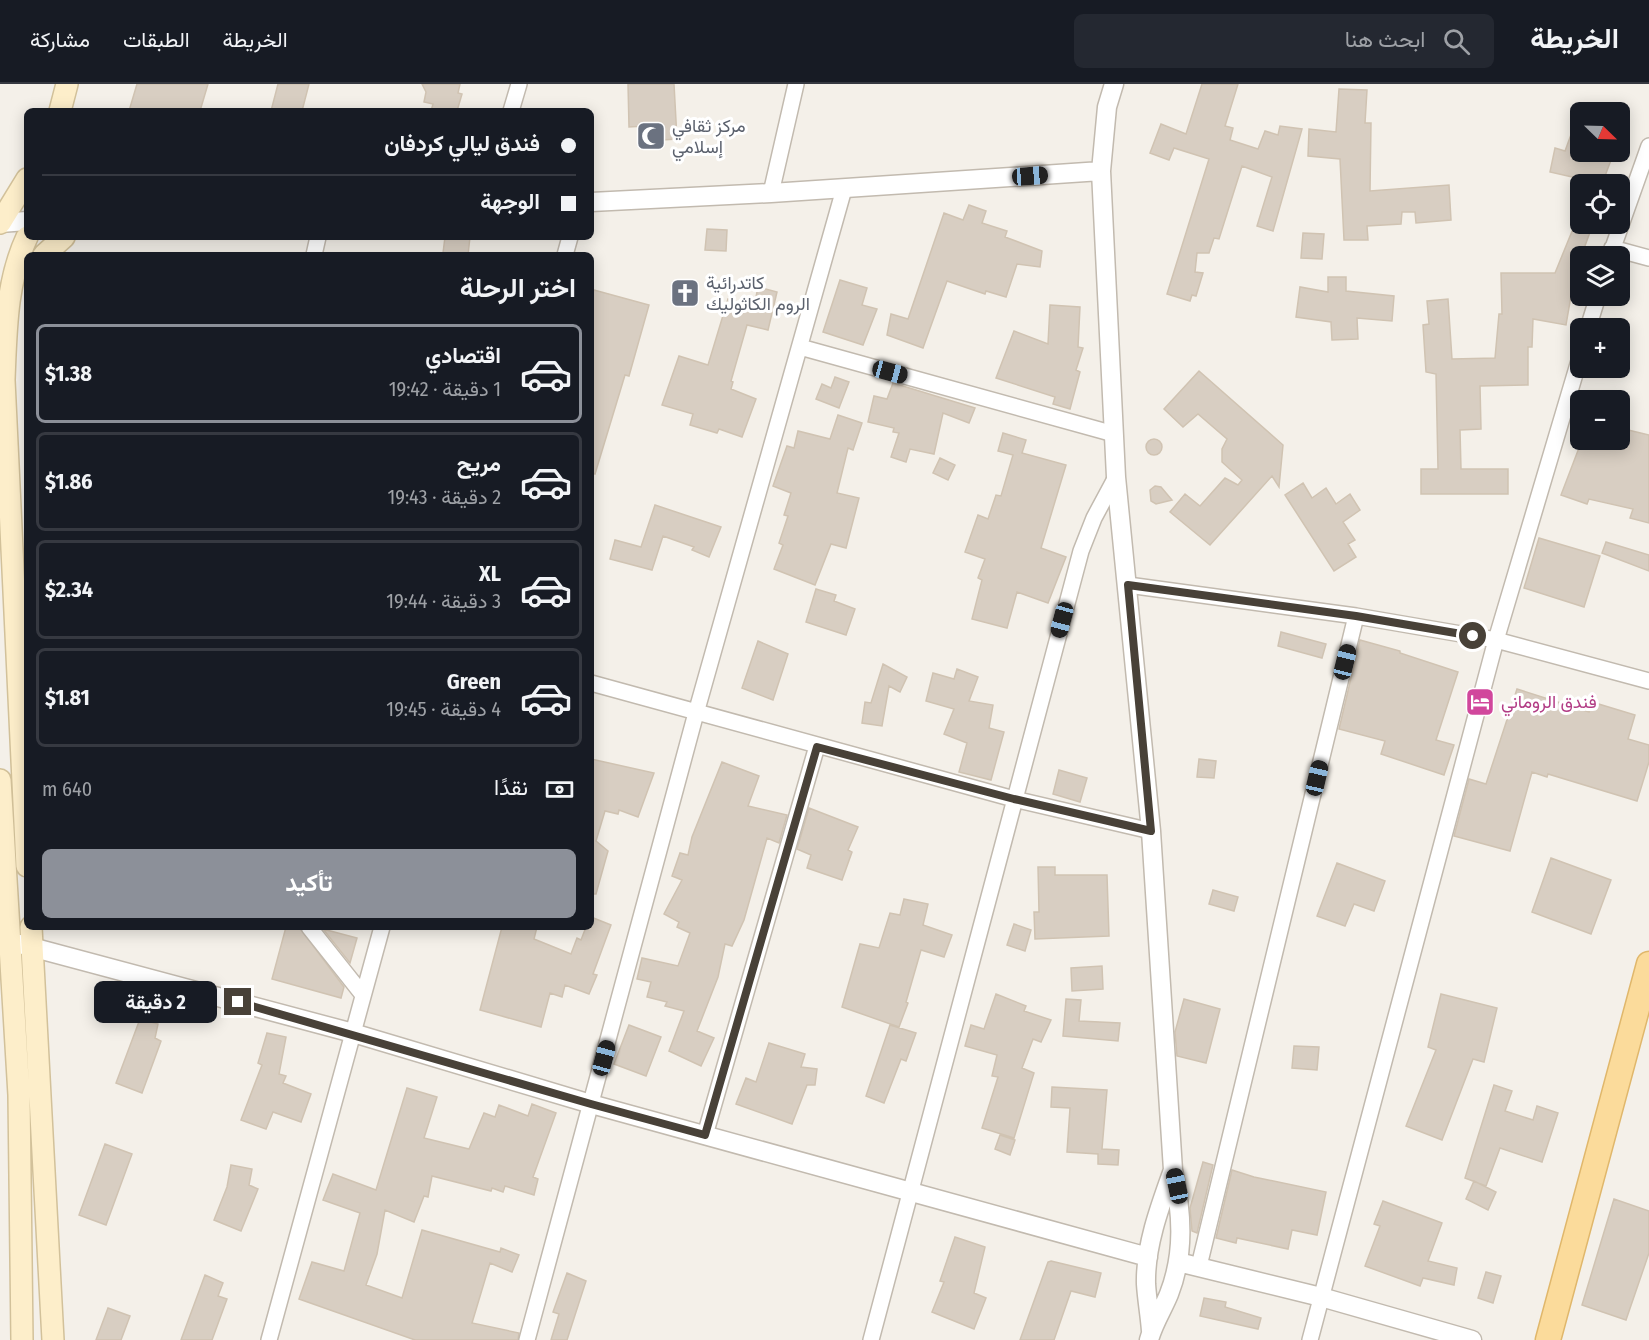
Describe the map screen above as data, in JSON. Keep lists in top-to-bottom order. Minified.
{"places":{"mosque":["مركز ثقافي إسلامي"],"church":["كاتدرائية الروم الكاثوليك"],"hotel":["فندق الروماني"]},"north":"bottom right","page":{"header":"الخريطة","search":"ابحث هنا","nav":["الخريطة","الطبقات","مشاركة"],"map_buttons":["+","−"],"banner":["فندق ليالي كردفان","الوجهة"],"heading":"اختر الرحلة","list":[{"name":"اقتصادي","note":"1 دقيقة · 19:42","value":"$1.38"},{"name":"مريح","note":"2 دقيقة · 19:43","value":"$1.86"},{"name":"XL","note":"3 دقيقة · 19:44","value":"$2.34"},{"name":"Green","note":"4 دقيقة · 19:45","value":"$1.81"}],"pay":["نقدًا","640 m"],"buttons":"تأكيد","bubble":"2 دقيقة"}}
